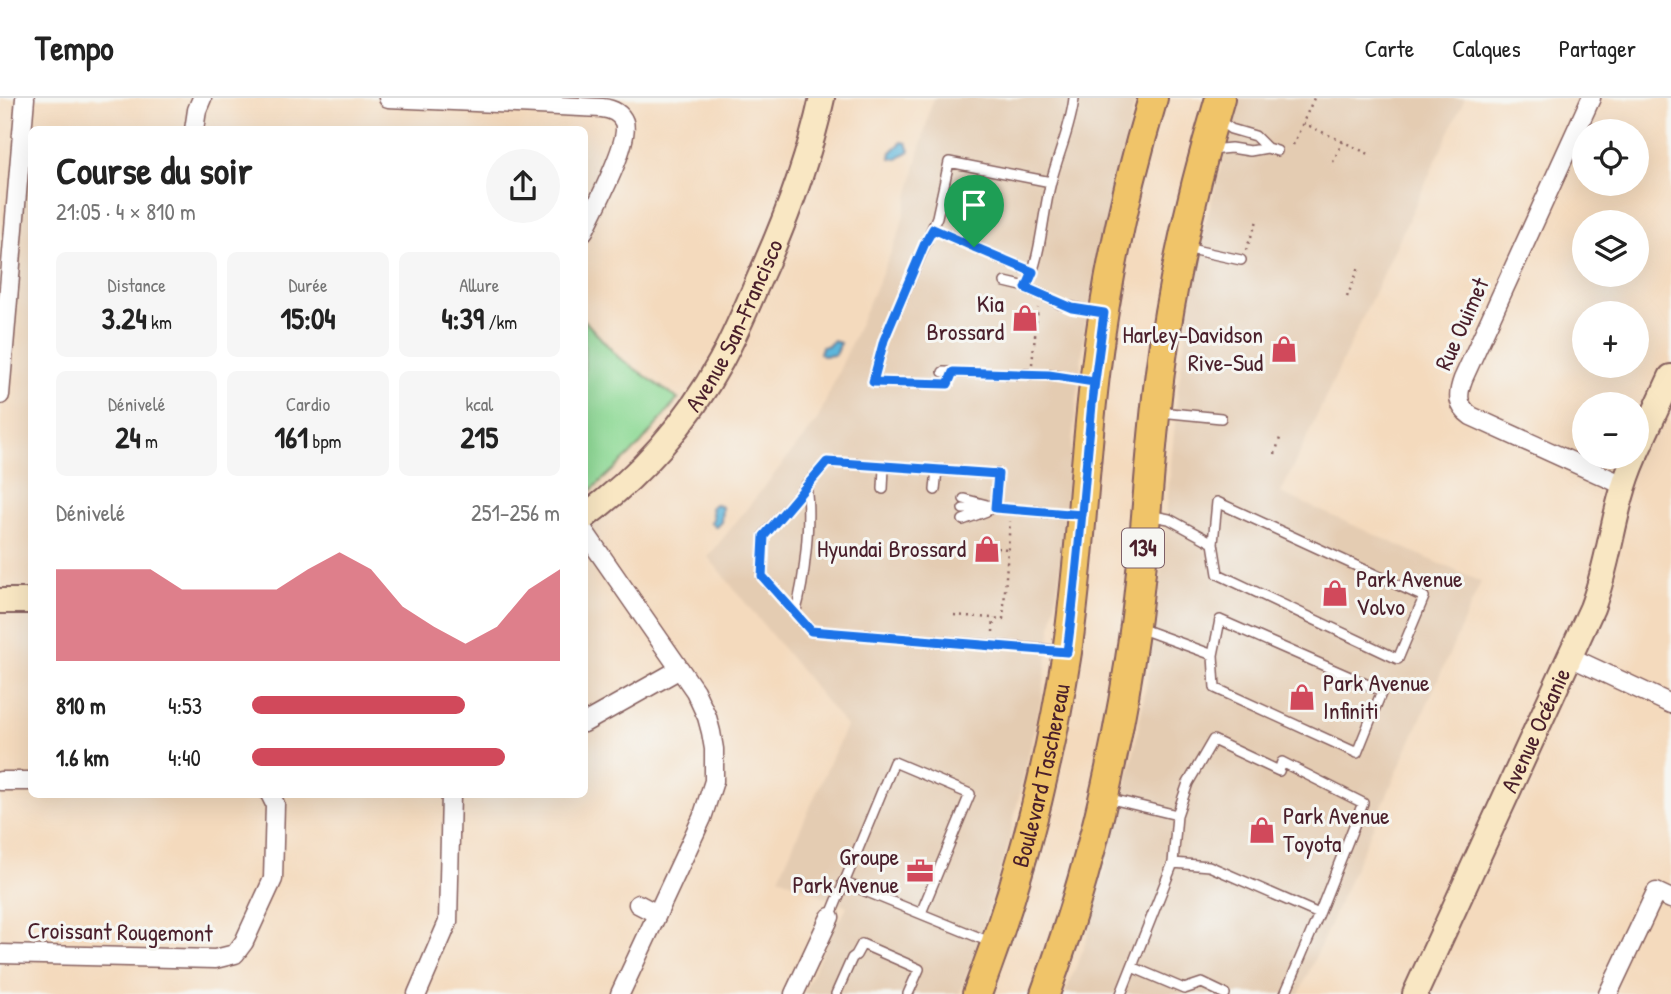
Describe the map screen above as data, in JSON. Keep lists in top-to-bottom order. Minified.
{"streets":{"main road":["134","Boulevard Taschereau"],"street":["Rue Ouimet","Avenue San-Francisco","Avenue Océanie","Croissant Rougemont"]},"crossings":[["Rue Ouimet","Avenue Océanie"]],"places":{"shop":["Kia Brossard","Harley-Davidson Rive-Sud","Hyundai Brossard","Park Avenue Volvo","Park Avenue Infiniti","Park Avenue Toyota"],"office":["Groupe Park Avenue"]},"page":{"header":"Tempo","nav":["Carte","Calques","Partager"],"map_buttons":["+","−"],"heading":["Course du soir","21:05 · 4 × 810 m"],"stats":[["Distance","3.24 km"],["Durée","15:04"],["Allure","4:39 /km"],["Dénivelé","24 m"],["Cardio","161 bpm"],["kcal","215"]],"chart":["Dénivelé","251–256 m"],"list":[{"name":"810 m","note":"4:53"},{"name":"1.6 km","note":"4:40"}]}}
